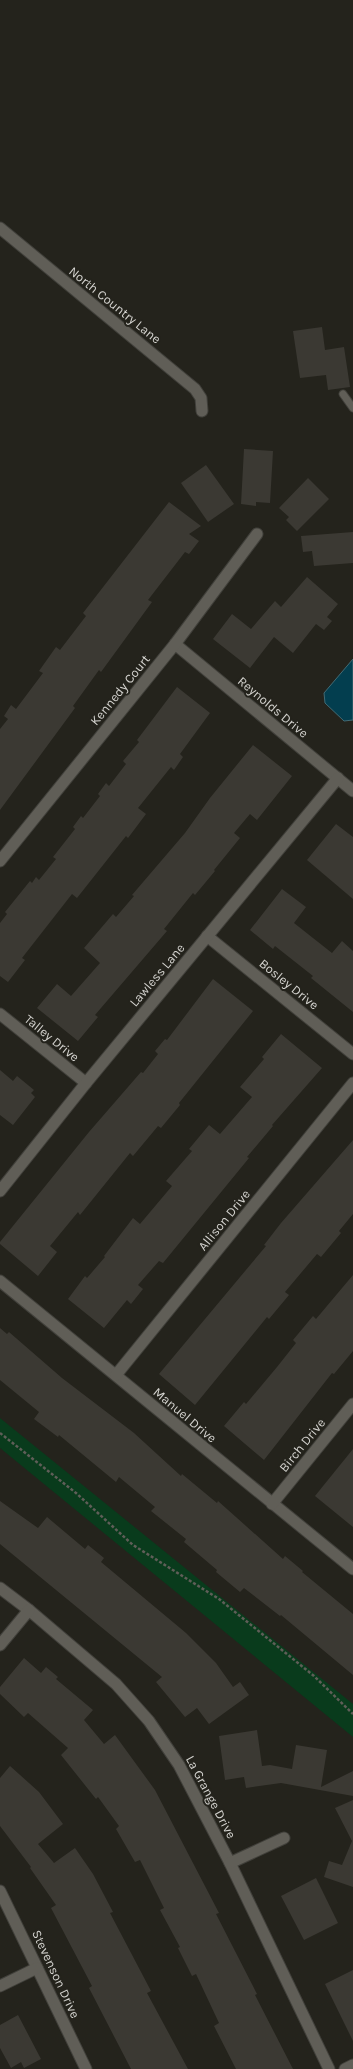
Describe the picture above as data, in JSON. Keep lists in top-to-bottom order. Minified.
{"streets":{"street":["North Country Lane","Kennedy Court","Reynolds Drive","Lawless Lane","Bosley Drive","Talley Drive","Allison Drive","Manuel Drive","Birch Drive","La Grange Drive","Stevenson Drive"]},"crossings":[["Kennedy Court","Reynolds Drive"],["Reynolds Drive","Lawless Lane"],["Lawless Lane","Bosley Drive"],["Lawless Lane","Talley Drive"],["Allison Drive","Manuel Drive"],["Manuel Drive","Birch Drive"]]}
